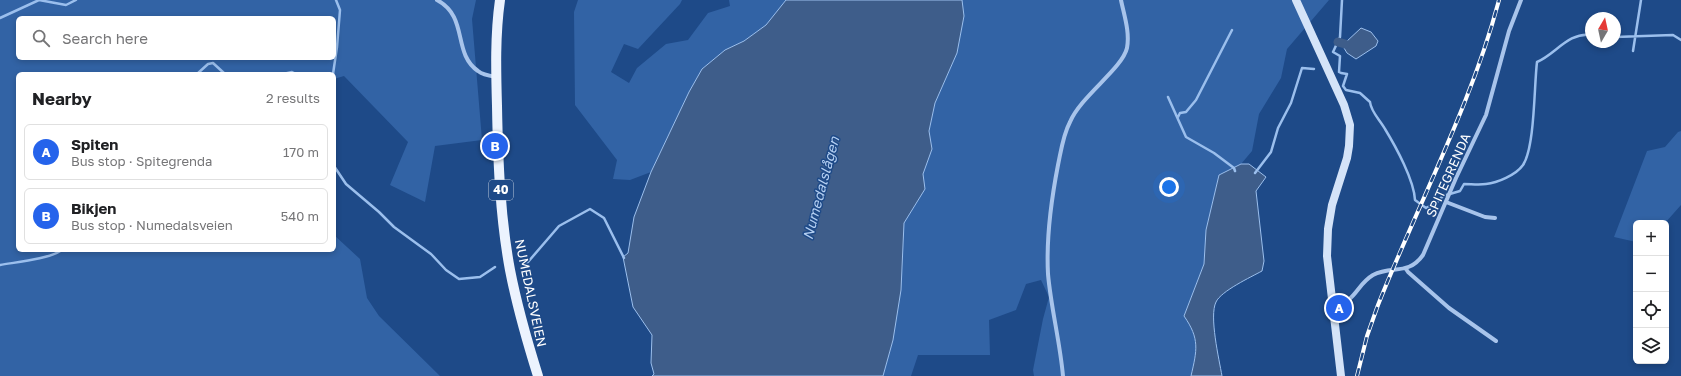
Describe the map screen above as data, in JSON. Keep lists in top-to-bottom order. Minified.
{"streets":{"main road":["40","NUMEDALSVEIEN"],"street":["SPITEGRENDA"]},"water":["Numedalslågen"],"north":"top","page":{"search":"Search here","heading":["Nearby","2 results"],"list":[{"mark":"A","name":"Spiten","note":"Bus stop · Spitegrenda","value":"170 m"},{"mark":"B","name":"Bikjen","note":"Bus stop · Numedalsveien","value":"540 m"}],"pins":["B","A"],"map_buttons":["+","−"]}}
